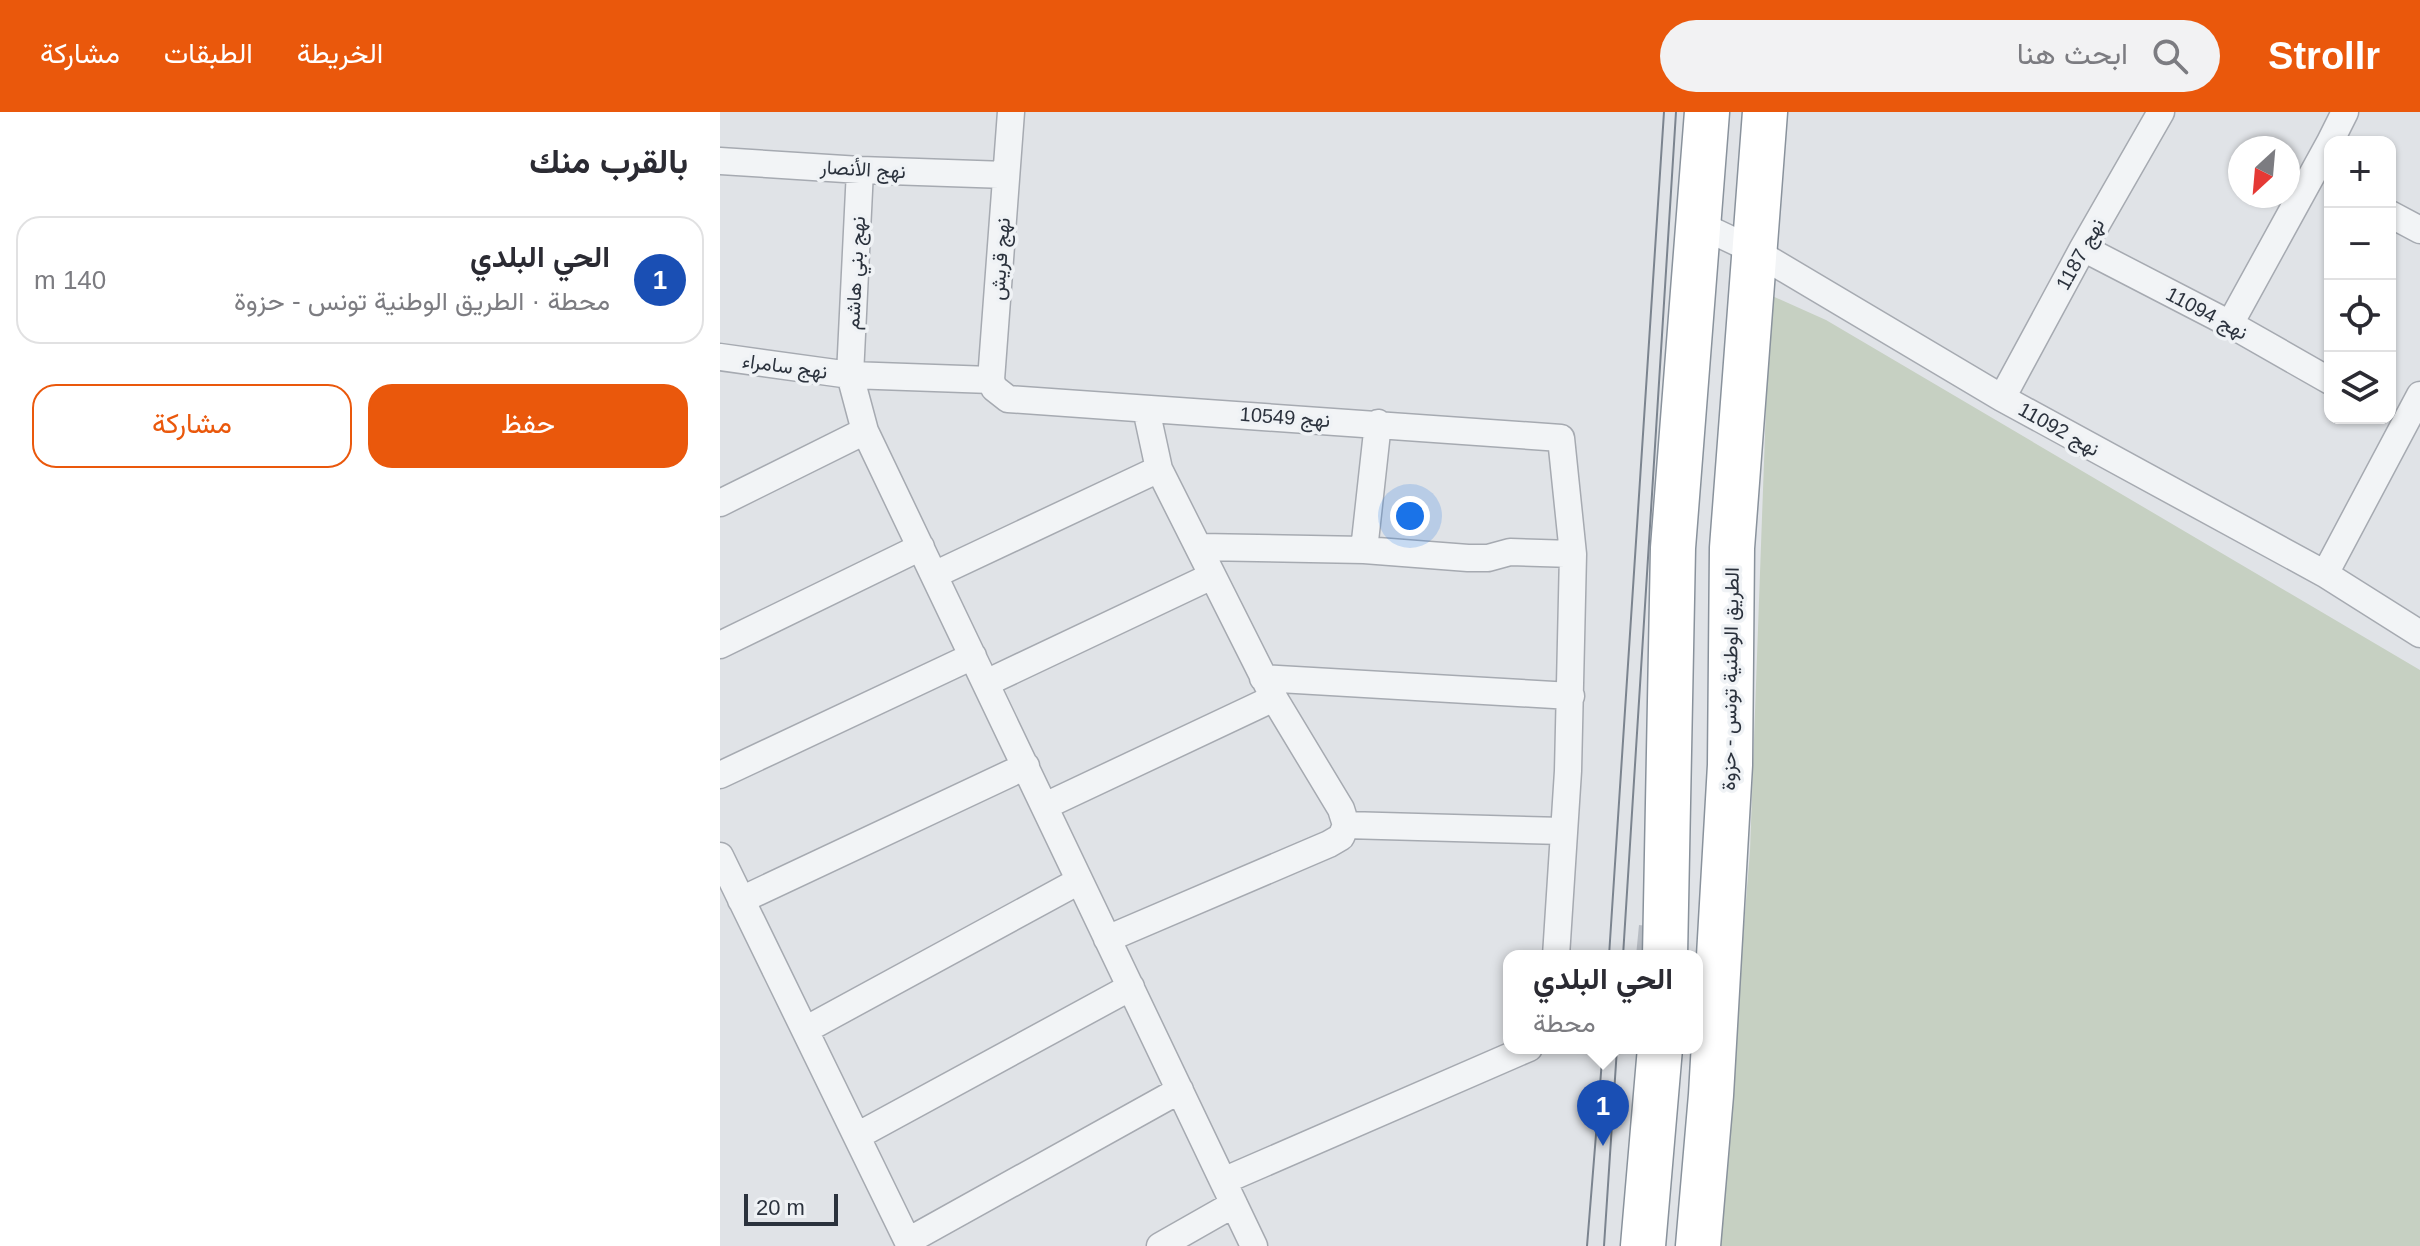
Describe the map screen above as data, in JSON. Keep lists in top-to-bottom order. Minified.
{"streets":{"highway":["الطريق الوطنية تونس - حزوة"],"street":["نهج الأنصار","نهج 1187","نهج قريش","نهج بني هاشم","نهج 11094","نهج سامراء","نهج 10549","نهج 11092"]},"crossings":[["نهج الأنصار","نهج قريش"],["نهج الأنصار","نهج بني هاشم"],["نهج 1187","نهج 11094"],["نهج 1187","نهج 11092"],["نهج قريش","نهج 10549"],["نهج بني هاشم","نهج سامراء"],["نهج بني هاشم","نهج 10549"],["نهج سامراء","نهج 10549"],["نهج 11092","الطريق الوطنية تونس - حزوة"]],"scale_bar":"20 m","north":"bottom left","page":{"header":"Strollr","search":"ابحث هنا","nav":["الخريطة","الطبقات","مشاركة"],"heading":"بالقرب منك","map_buttons":["+","−"],"list":[{"mark":"1","name":"الحي البلدي","note":"محطة · الطريق الوطنية تونس - حزوة","value":"140 m"}],"buttons":["حفظ","مشاركة"],"popup":["الحي البلدي","محطة"],"pins":"1","scale":"20 m"}}
